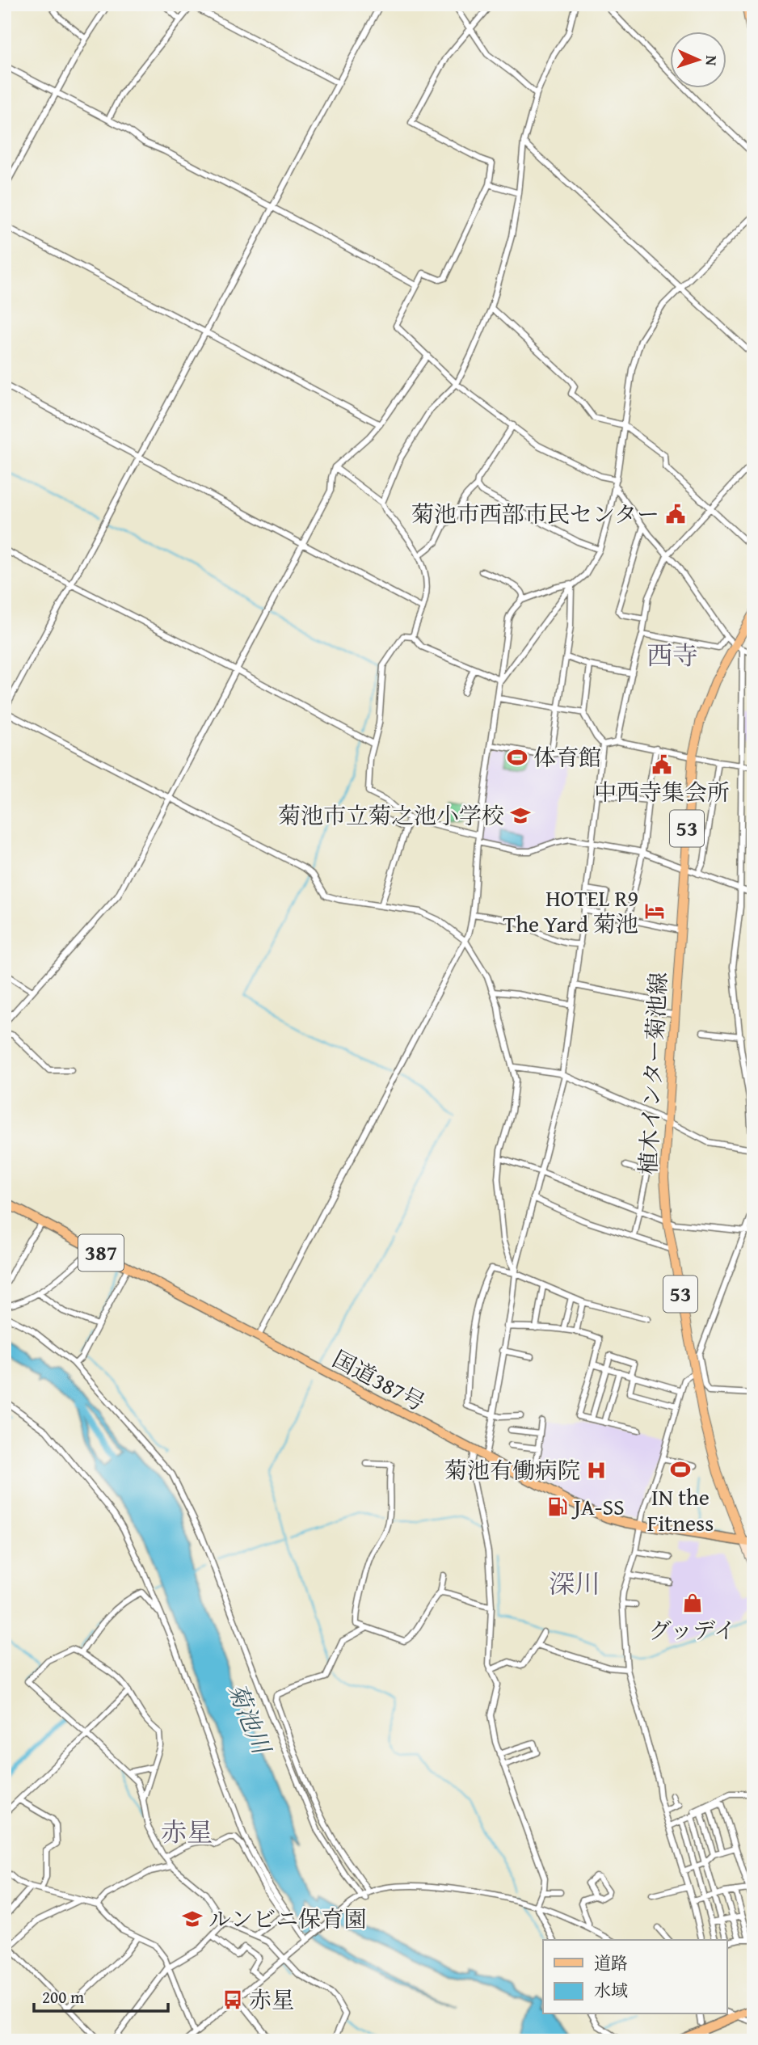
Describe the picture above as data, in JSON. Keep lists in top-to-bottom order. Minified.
{"streets":{"highway":["387","国道387号"],"main road":["53","植木インター菊池線"]},"crossings":[["植木インター菊池線","国道387号"]],"districts":["西寺","深川","赤星"],"water":["菊池川"],"places":{"public building":["菊池市西部市民センター","中西寺集会所"],"sports":["体育館","IN the Fitness"],"school or university":["菊池市立菊之池小学校","ルンビニ保育園"],"hotel":["HOTEL R9 The Yard 菊池"],"hospital":["菊池有働病院"],"fuel station":["JA-SS"],"shop":["グッデイ"],"bus stop":["赤星"]},"legend":["道路","水域"],"scale_bar":"200 m","north":"right"}
